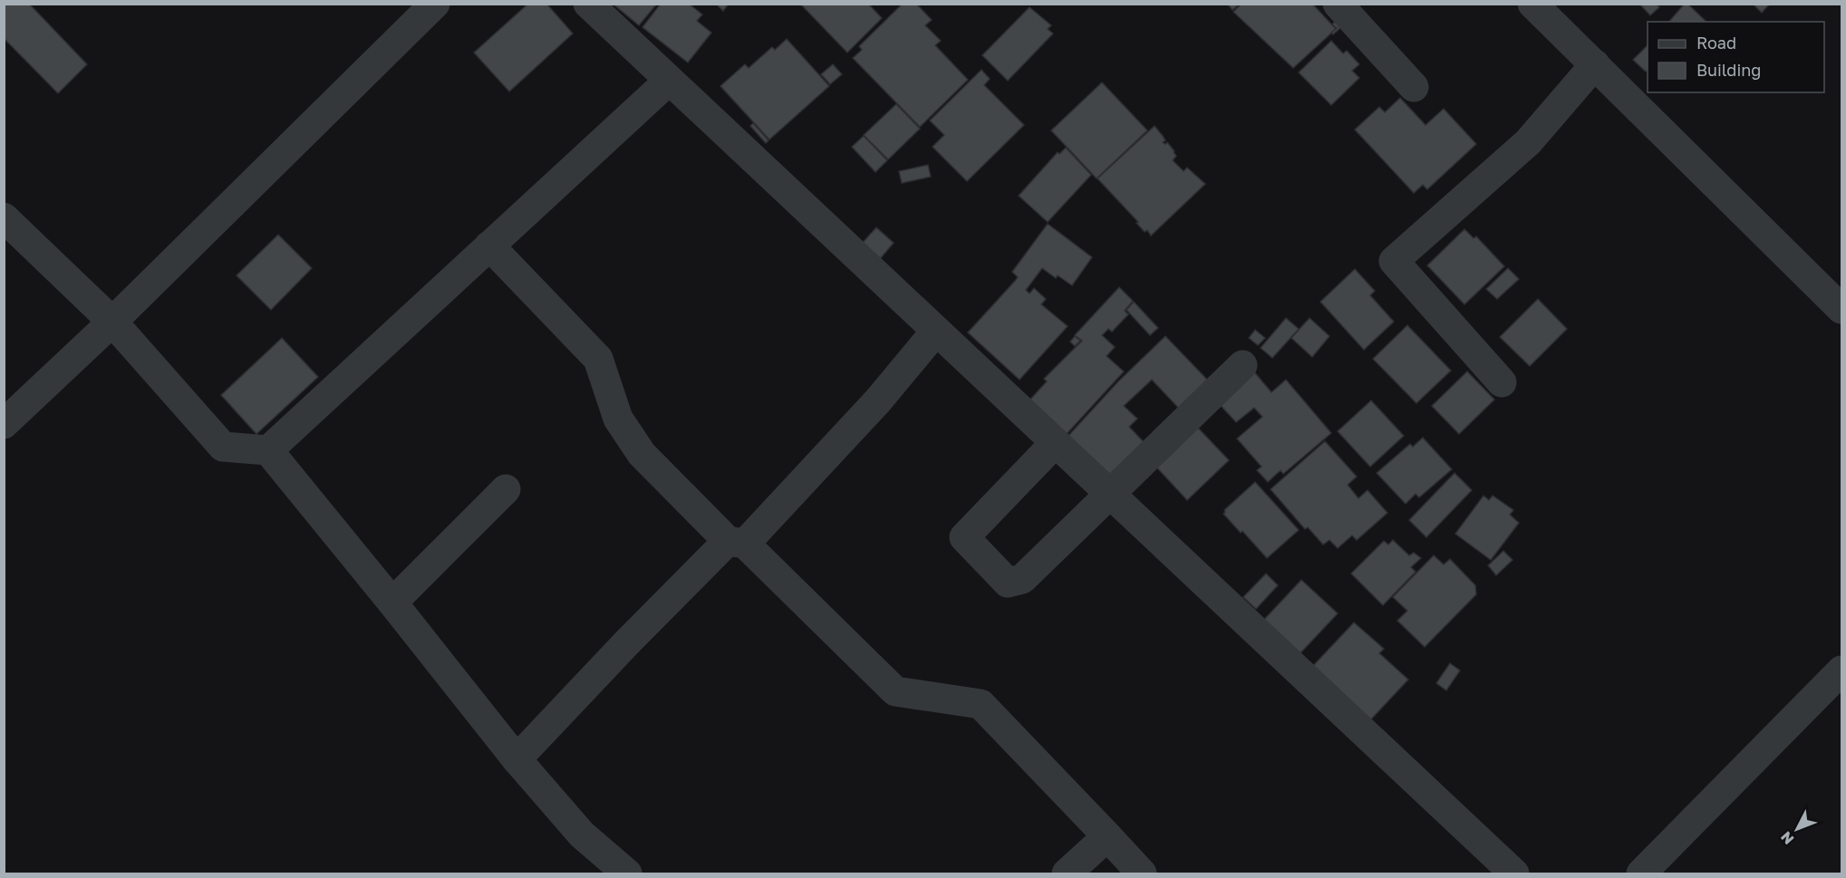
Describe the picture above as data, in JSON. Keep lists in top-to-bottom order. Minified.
{"legend":["Road","Building"],"north":"bottom left"}
